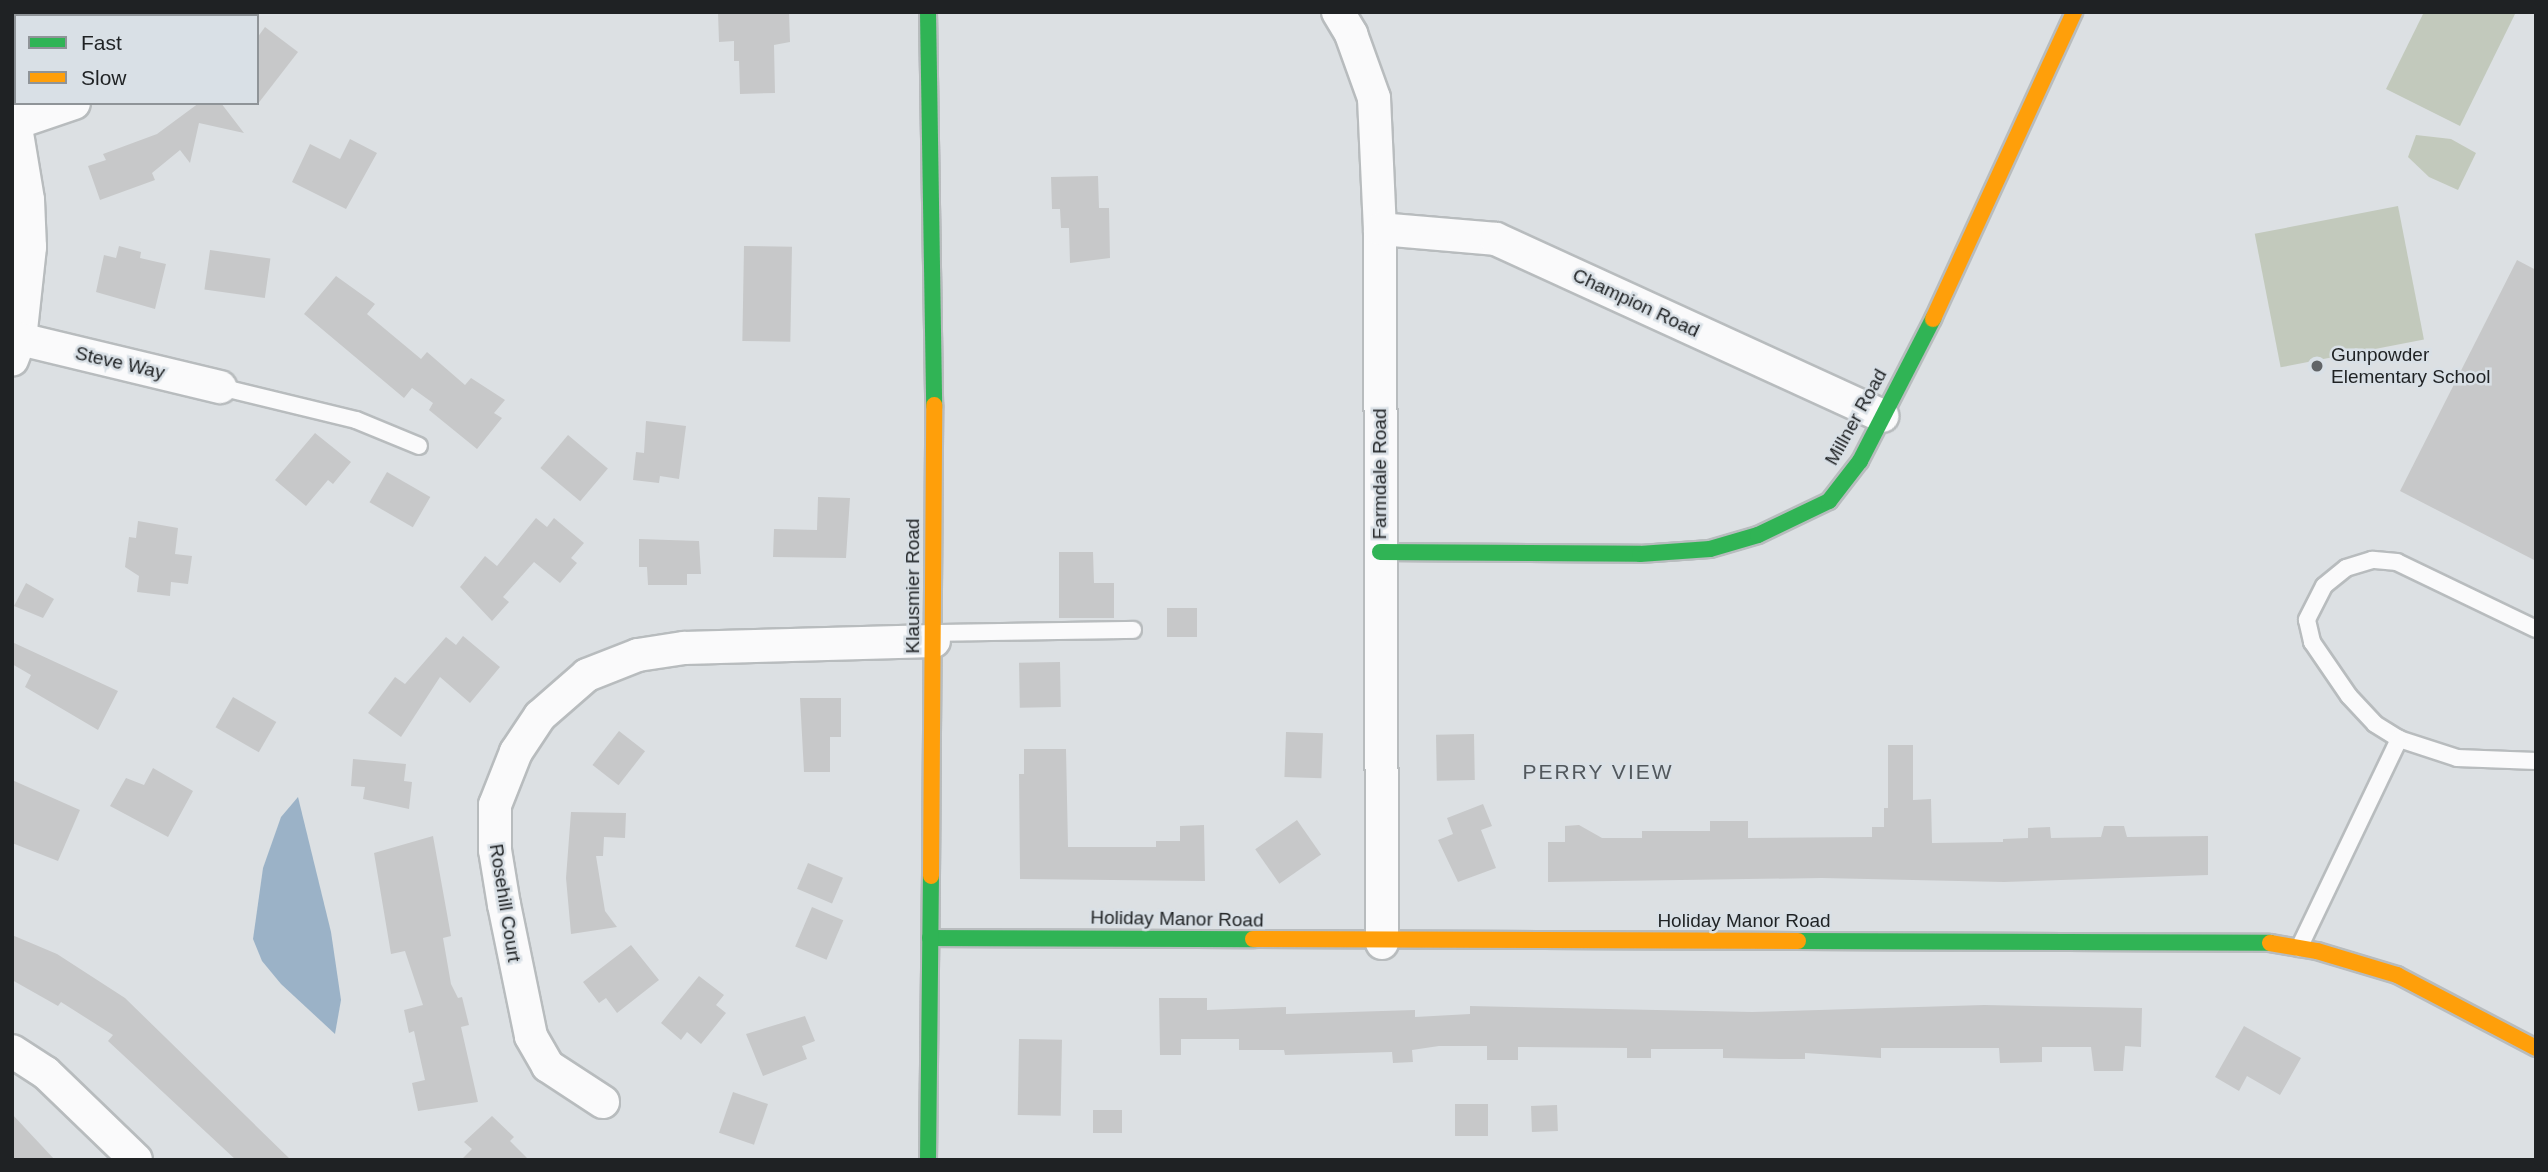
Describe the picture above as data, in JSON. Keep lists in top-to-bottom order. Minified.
{"streets":{"street":["Champion Road","Steve Way","Millner Road","Farmdale Road","Klausmier Road","Rosehill Court","Holiday Manor Road"]},"crossings":[["Champion Road","Millner Road"],["Champion Road","Farmdale Road"],["Millner Road","Farmdale Road"],["Farmdale Road","Holiday Manor Road"],["Klausmier Road","Rosehill Court"],["Klausmier Road","Holiday Manor Road"]],"districts":["PERRY VIEW"],"places":["Gunpowder Elementary School"],"legend":["Fast","Slow"]}
